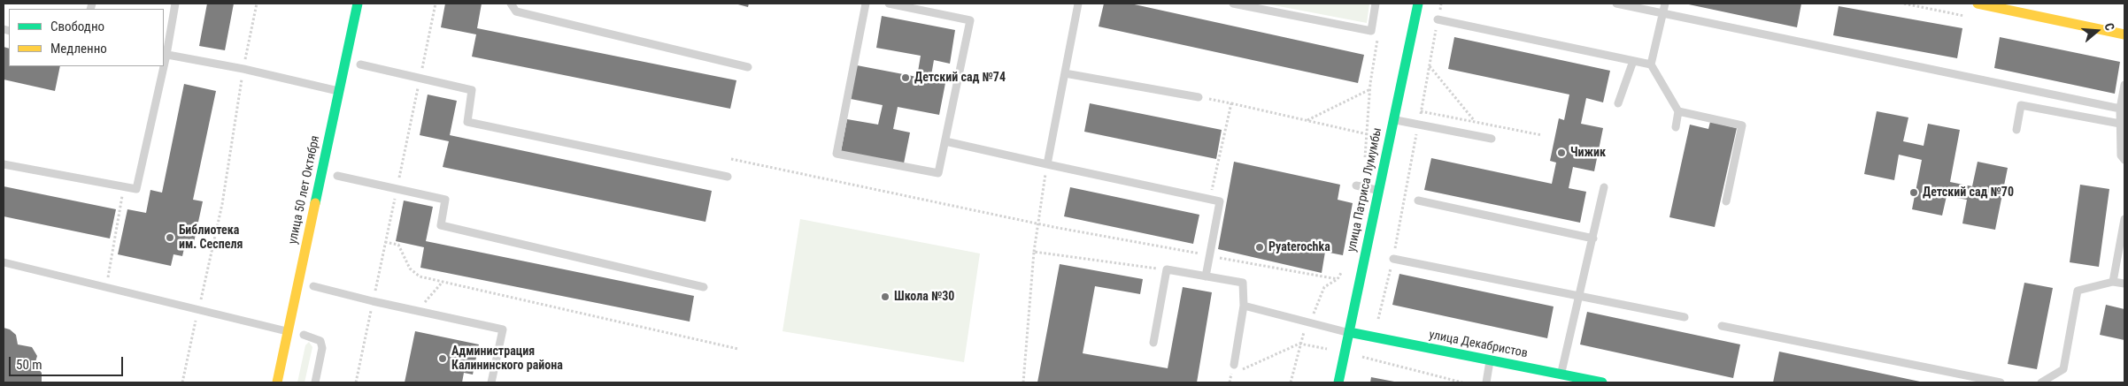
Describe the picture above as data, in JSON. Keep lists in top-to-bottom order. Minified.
{"streets":{"street":["улица 50 лет Октября","улица Патриса Лумумбы","улица Декабристов"]},"crossings":[["улица Патриса Лумумбы","улица Декабристов"]],"places":["Детский сад №74","Чижик","Детский сад №70","Библиотека им. Сеспеля","Pyaterochka","Школа №30","Администрация Калининского района"],"legend":["Свободно","Медленно"],"scale_bar":"50 m","north":"right"}
